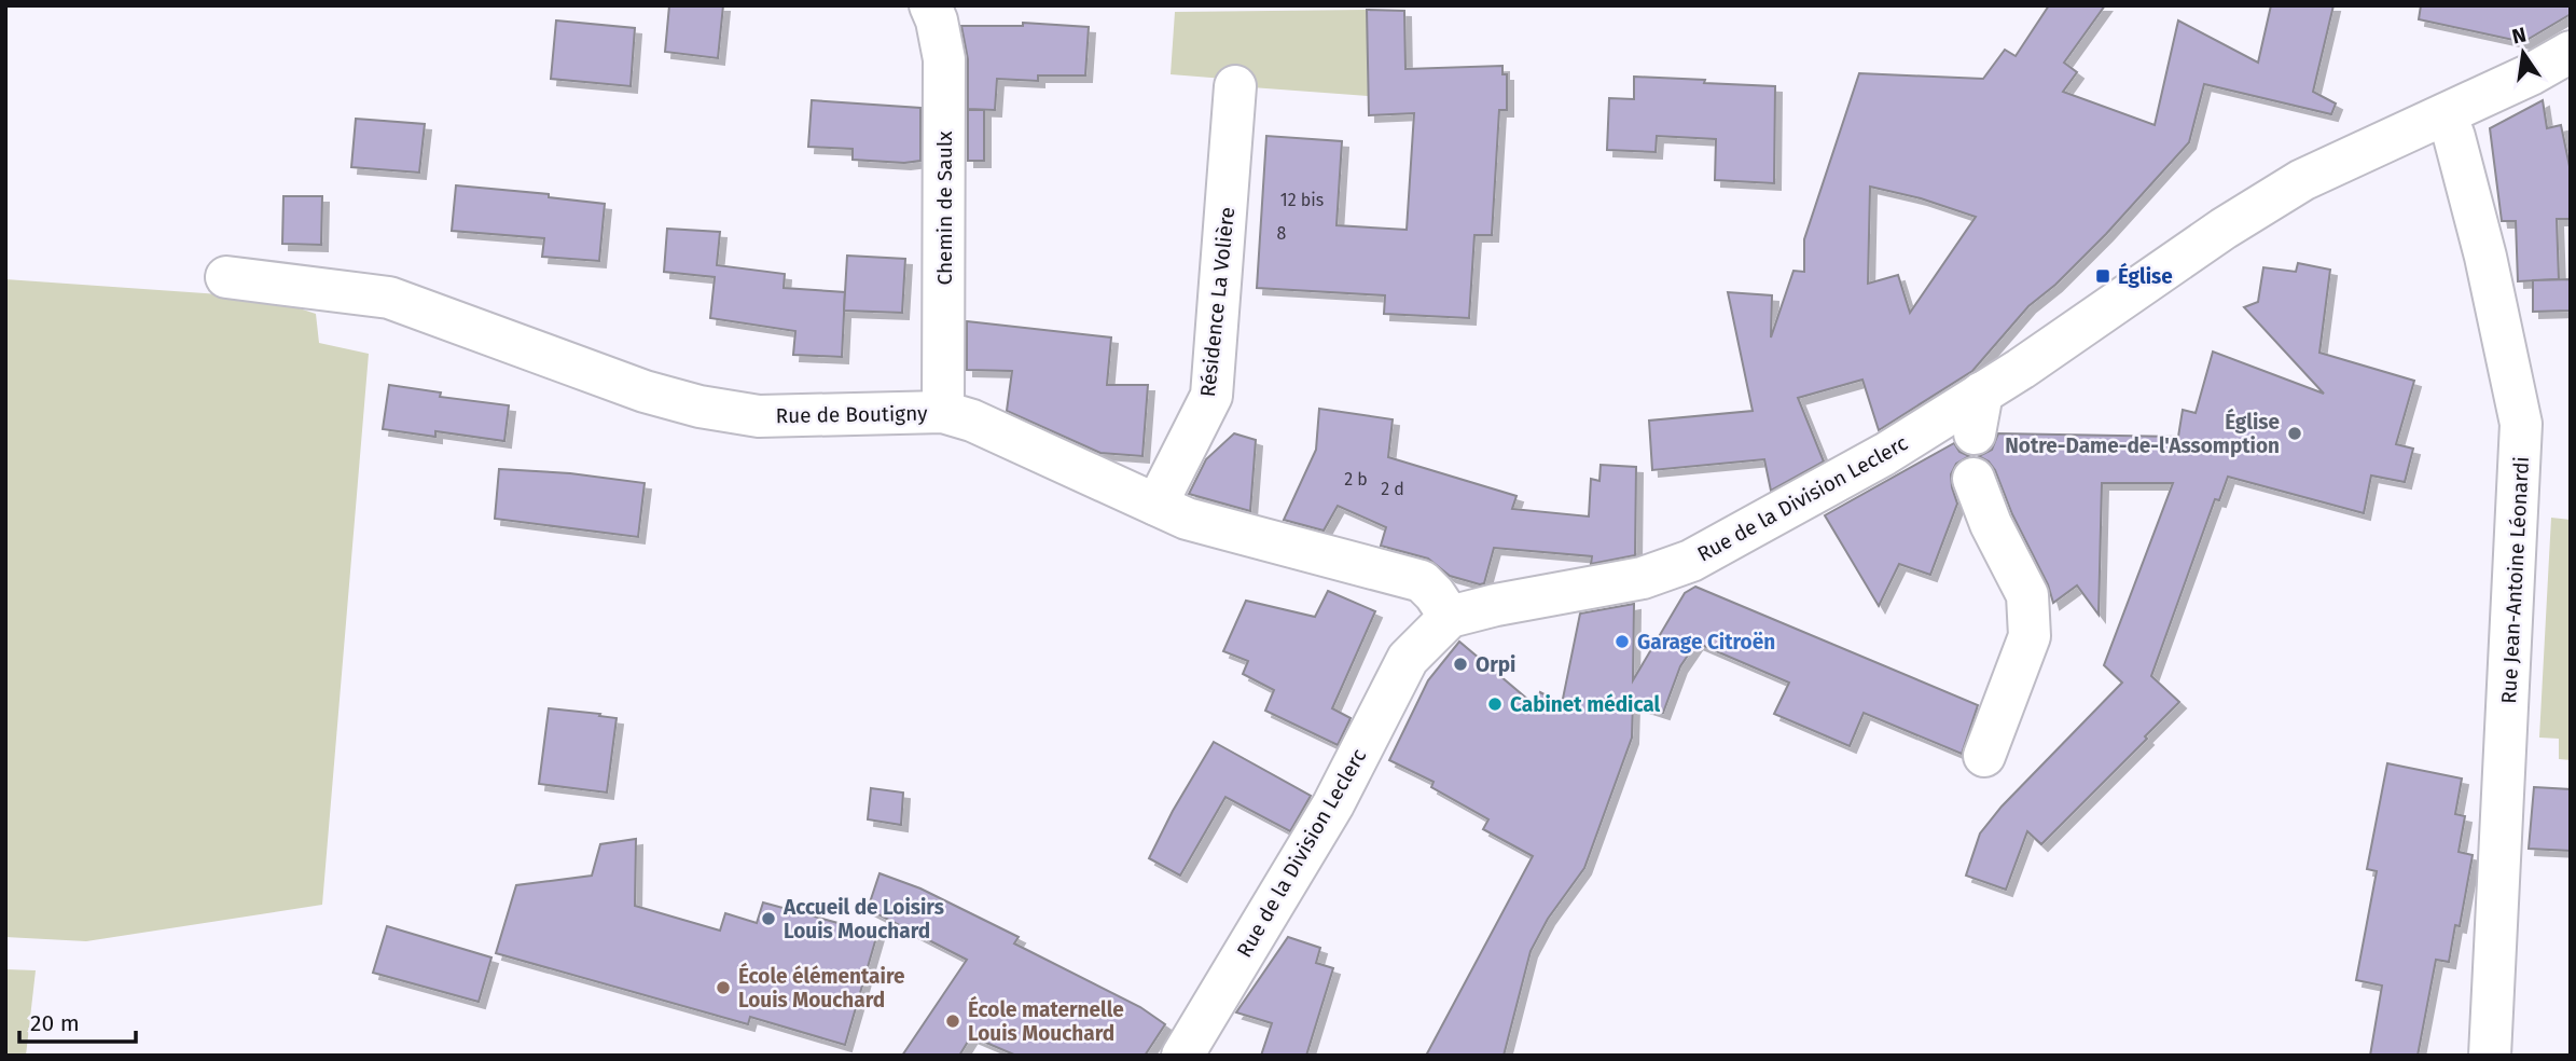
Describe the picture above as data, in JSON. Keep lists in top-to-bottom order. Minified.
{"streets":{"street":["Chemin de Saulx","Résidence La Volière","Rue de Boutigny","Rue de la Division Leclerc","Rue Jean-Antoine Léonardi"]},"crossings":[["Chemin de Saulx","Rue de Boutigny"],["Résidence La Volière","Rue de Boutigny"],["Rue de Boutigny","Rue de la Division Leclerc"],["Rue de la Division Leclerc","Rue Jean-Antoine Léonardi"]],"places":{"transit":["Église"],"other":["Église Notre-Dame-de-l'Assomption","Garage Citroën","Orpi","Cabinet médical","Accueil de Loisirs Louis Mouchard","École élémentaire Louis Mouchard","École maternelle Louis Mouchard"]},"house_numbers":["12 bis","8","2 b","2 d"],"scale_bar":"20 m","north":"top"}
